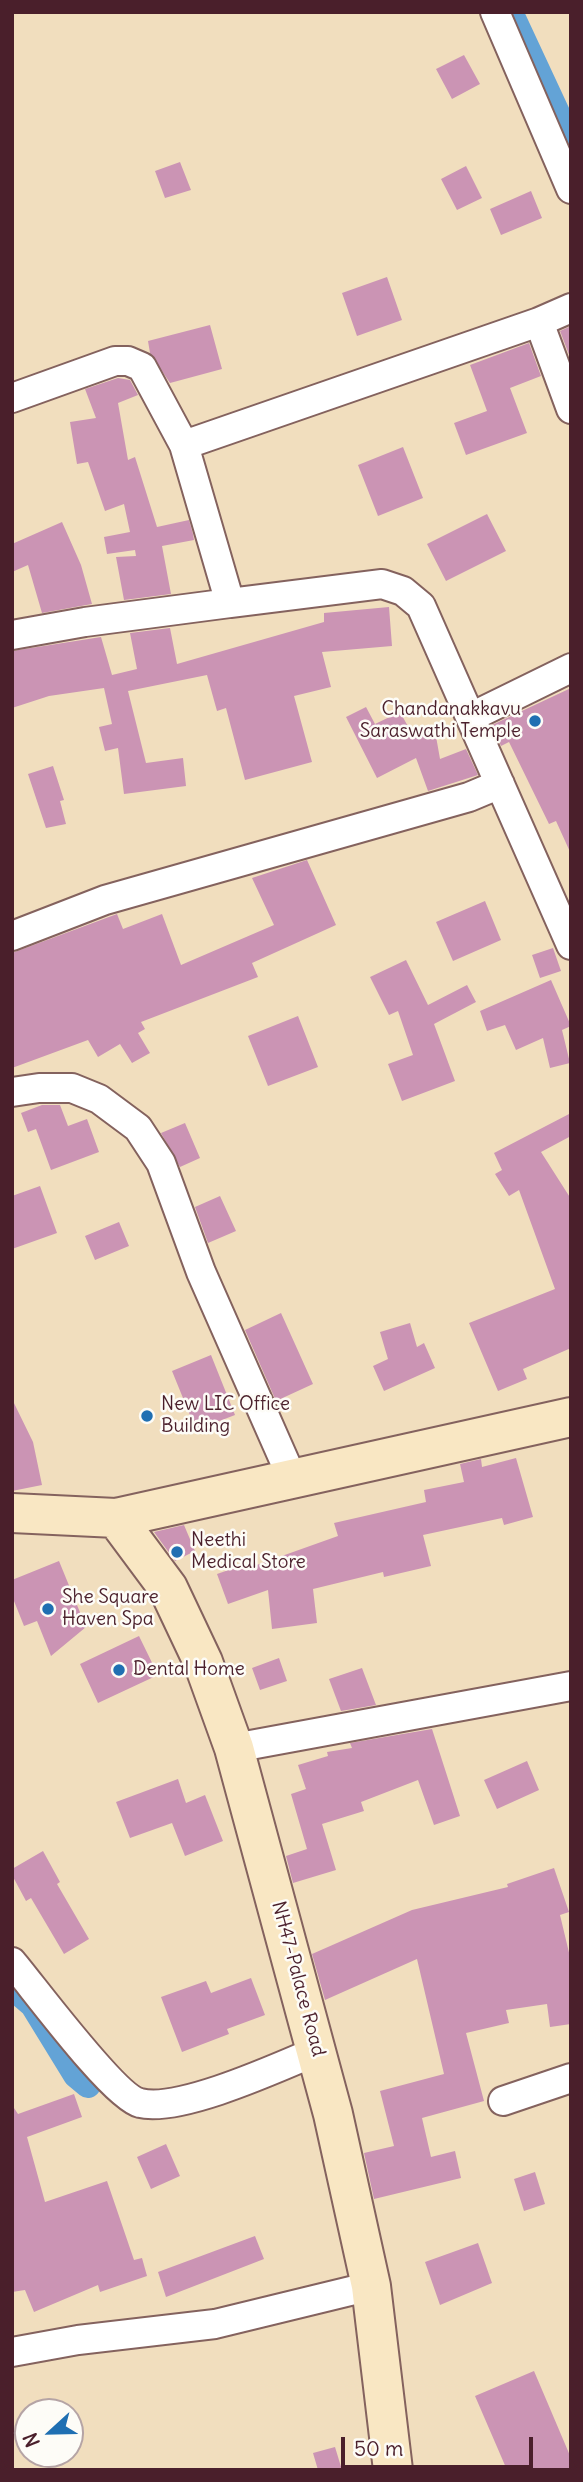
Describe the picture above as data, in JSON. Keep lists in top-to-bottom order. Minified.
{"streets":{"main road":["NH47-Palace Road"]},"places":["Chandanakkavu Saraswathi Temple","New LIC Office Building","Neethi Medical Store","She Square Haven Spa","Dental Home"],"scale_bar":"50 m","north":"left"}
